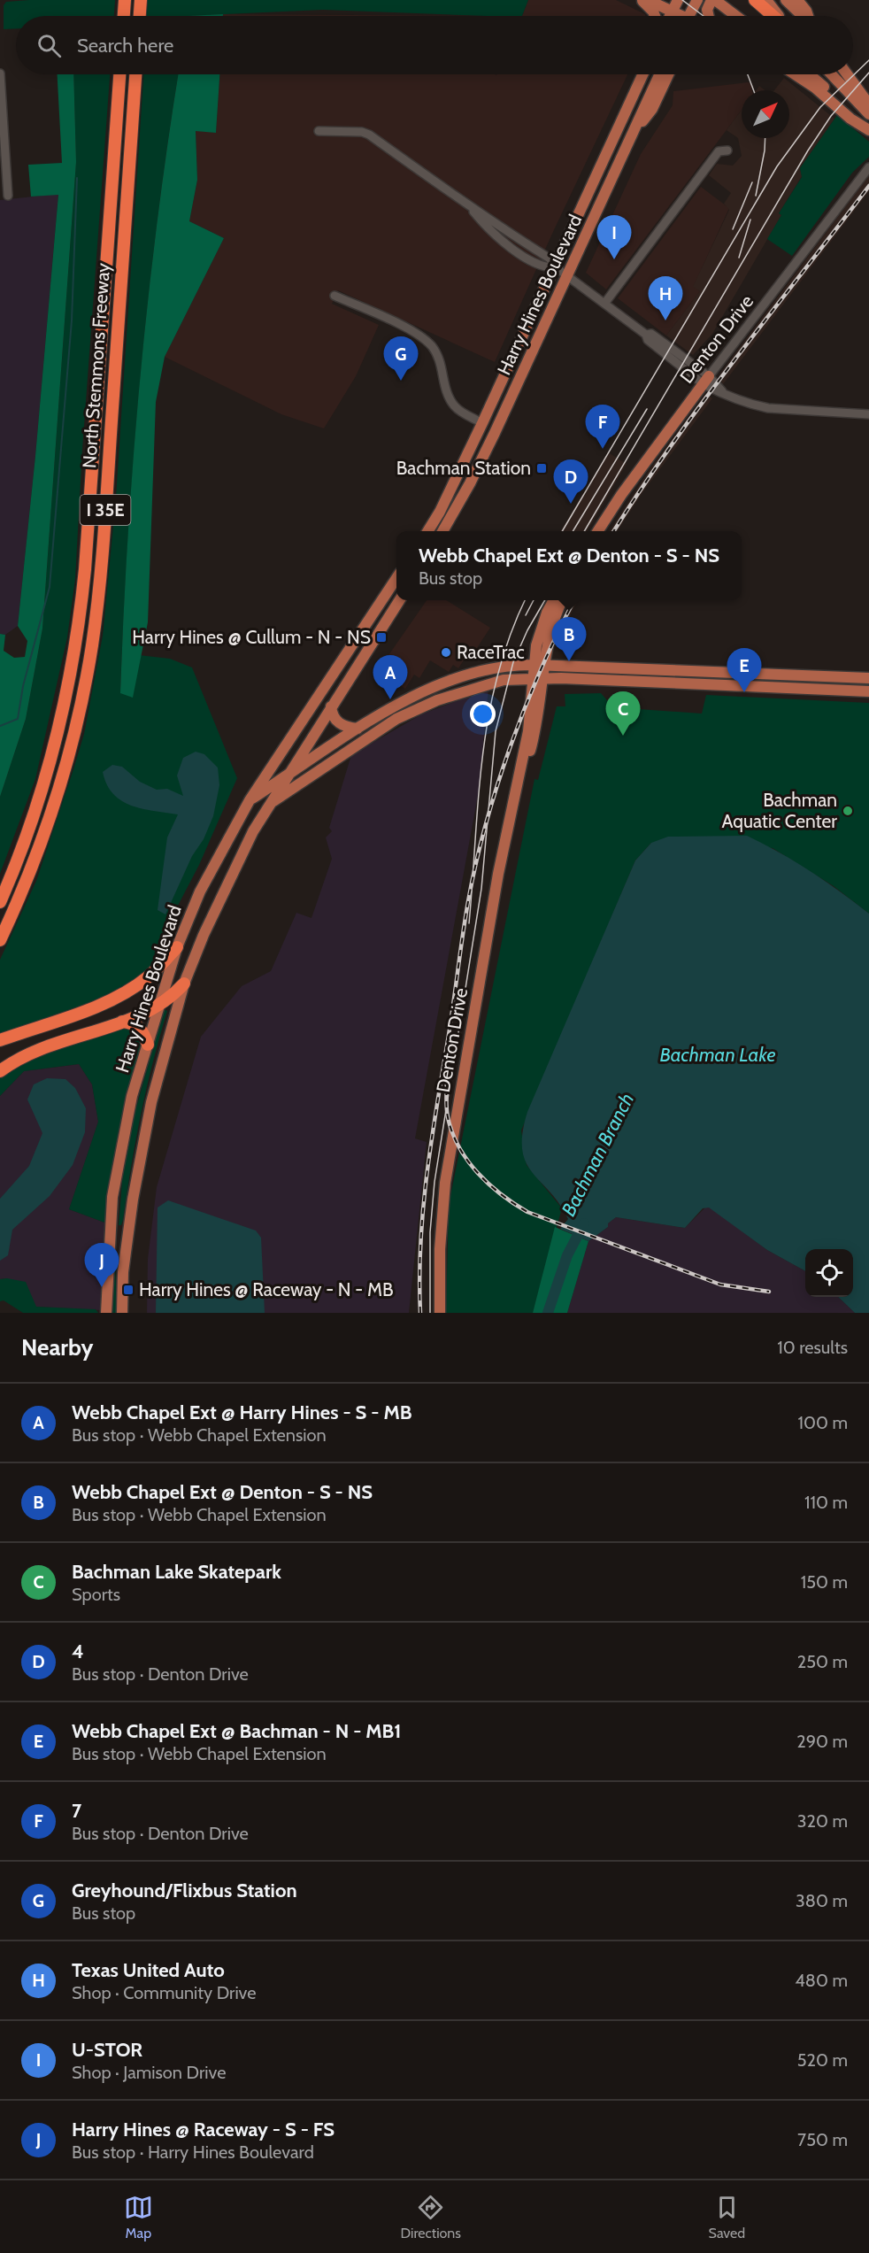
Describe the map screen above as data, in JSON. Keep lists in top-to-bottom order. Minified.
{"streets":{"highway":["North Stemmons Freeway","I 35E"],"main road":["Harry Hines Boulevard","Denton Drive"]},"water":["Bachman Lake","Bachman Branch"],"places":{"transit":["Bachman Station","Harry Hines @ Cullum - N - NS","Harry Hines @ Raceway - N - MB"],"other":["RaceTrac","Bachman Aquatic Center"]},"north":"top right","page":{"search":"Search here","pins":["I","H","G","F","D","B","E","A","C","J"],"popup":["Webb Chapel Ext @ Denton - S - NS","Bus stop"],"heading":["Nearby","10 results"],"list":[{"mark":"A","name":"Webb Chapel Ext @ Harry Hines - S - MB","note":"Bus stop · Webb Chapel Extension","value":"100 m"},{"mark":"B","name":"Webb Chapel Ext @ Denton - S - NS","note":"Bus stop · Webb Chapel Extension","value":"110 m"},{"mark":"C","name":"Bachman Lake Skatepark","note":"Sports","value":"150 m"},{"mark":"D","name":"4","note":"Bus stop · Denton Drive","value":"250 m"},{"mark":"E","name":"Webb Chapel Ext @ Bachman - N - MB1","note":"Bus stop · Webb Chapel Extension","value":"290 m"},{"mark":"F","name":"7","note":"Bus stop · Denton Drive","value":"320 m"},{"mark":"G","name":"Greyhound/Flixbus Station","note":"Bus stop","value":"380 m"},{"mark":"H","name":"Texas United Auto","note":"Shop · Community Drive","value":"480 m"},{"mark":"I","name":"U-STOR","note":"Shop · Jamison Drive","value":"520 m"},{"mark":"J","name":"Harry Hines @ Raceway - S - FS","note":"Bus stop · Harry Hines Boulevard","value":"750 m"}],"nav":["Map","Directions","Saved"]}}
